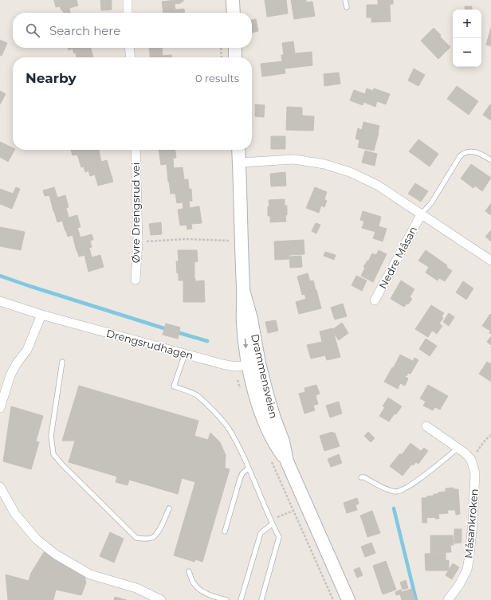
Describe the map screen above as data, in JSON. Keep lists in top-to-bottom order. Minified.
{"streets":{"main road":["Drammensveien"],"street":["Øvre Drengsrud vei","Nedre Måsan","Drengsrudhagen","Måsankroken"]},"crossings":[["Nedre Måsan","Drammensveien"],["Drengsrudhagen","Drammensveien"]],"page":{"map_buttons":["+","−"],"search":"Search here","heading":["Nearby","0 results"]}}
